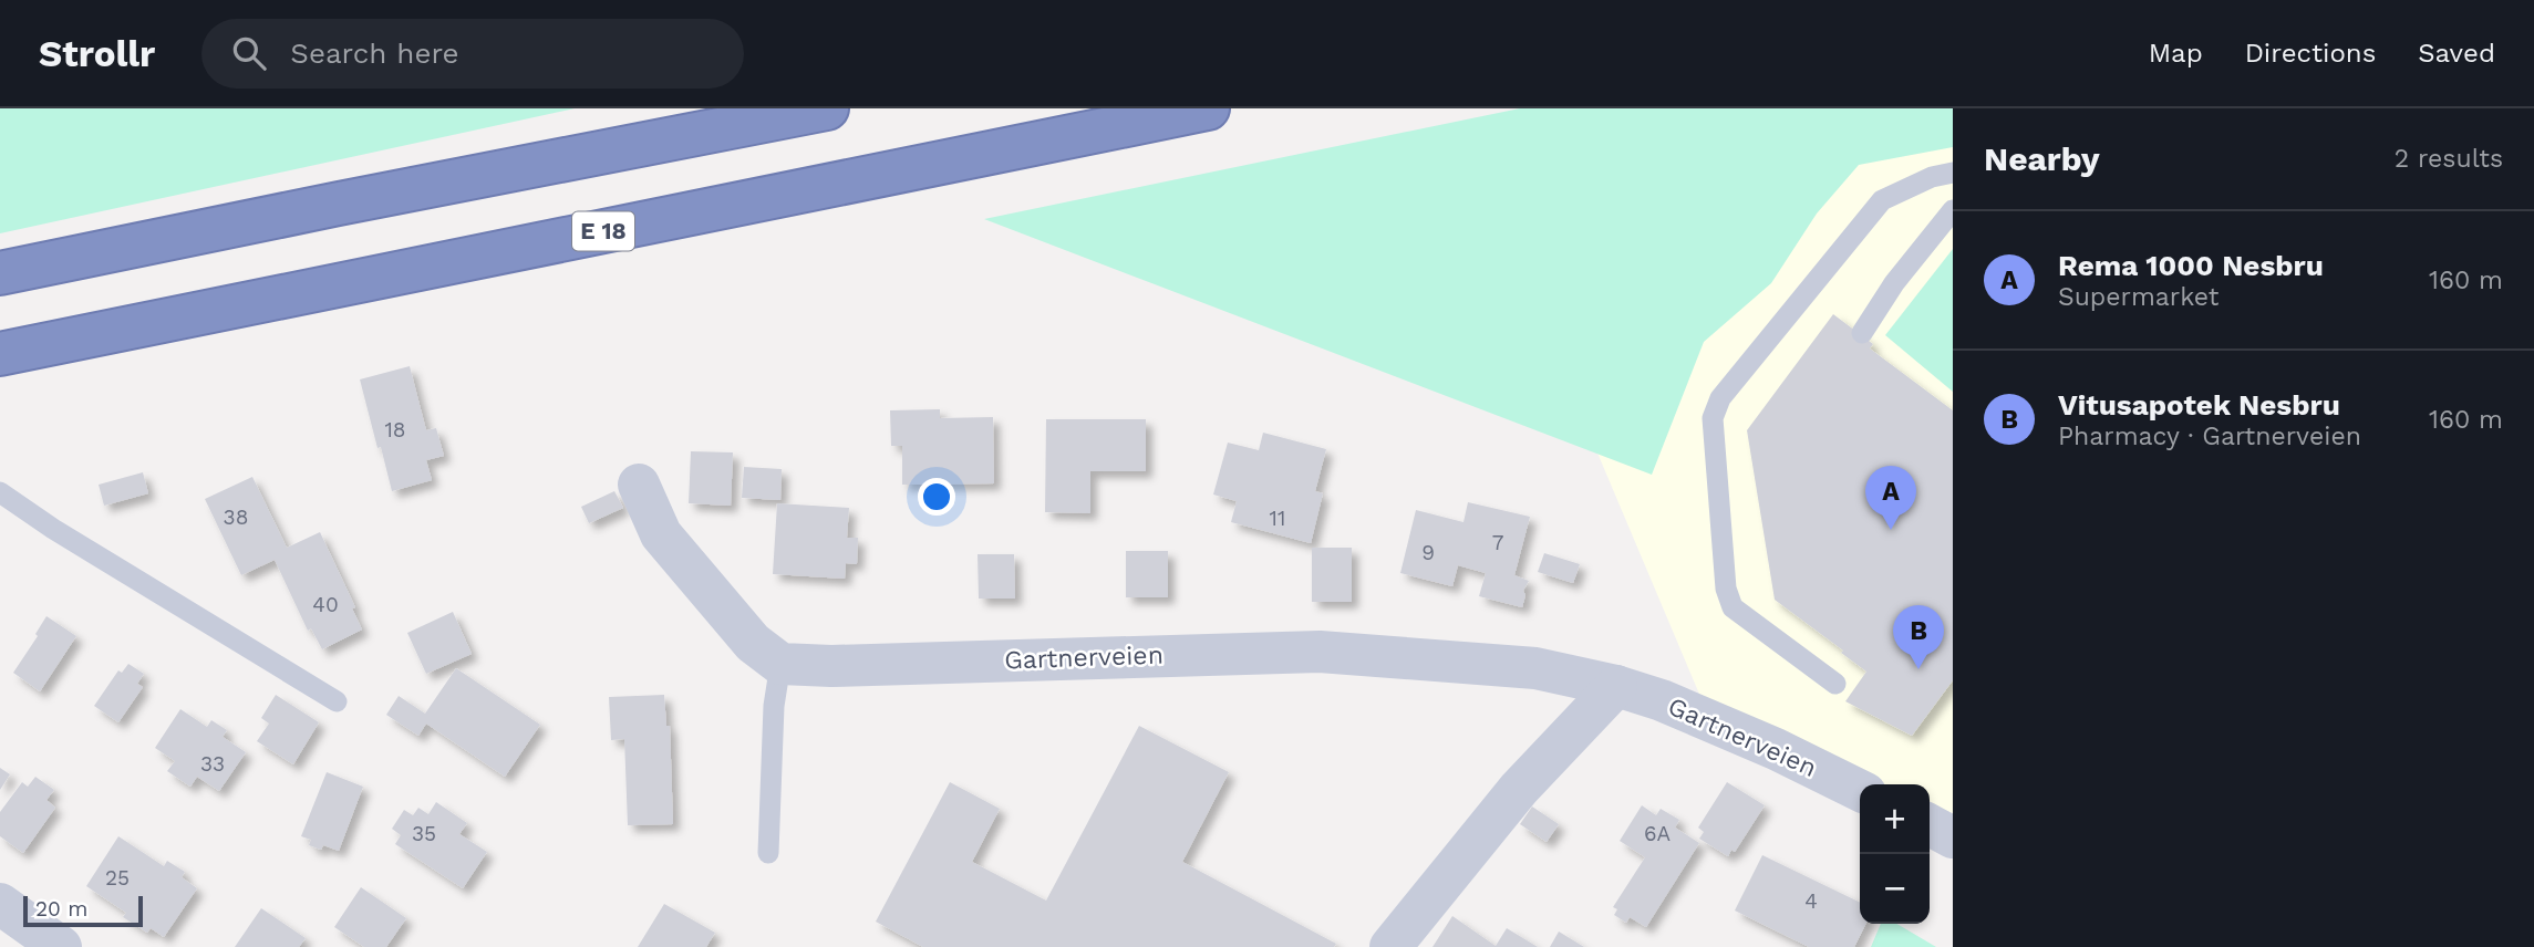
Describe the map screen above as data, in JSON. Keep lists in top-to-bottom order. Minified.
{"streets":{"highway":["E 18"],"street":["Gartnerveien"]},"house_numbers":["18","38","11","7","9","40","33","35","6A","25","4"],"scale_bar":"20 m","page":{"header":"Strollr","search":"Search here","nav":["Map","Directions","Saved"],"heading":["Nearby","2 results"],"list":[{"mark":"A","name":"Rema 1000 Nesbru","note":"Supermarket","value":"160 m"},{"mark":"B","name":"Vitusapotek Nesbru","note":"Pharmacy · Gartnerveien","value":"160 m"}],"pins":["A","B"],"map_buttons":["+","−"],"scale":"20 m"}}
